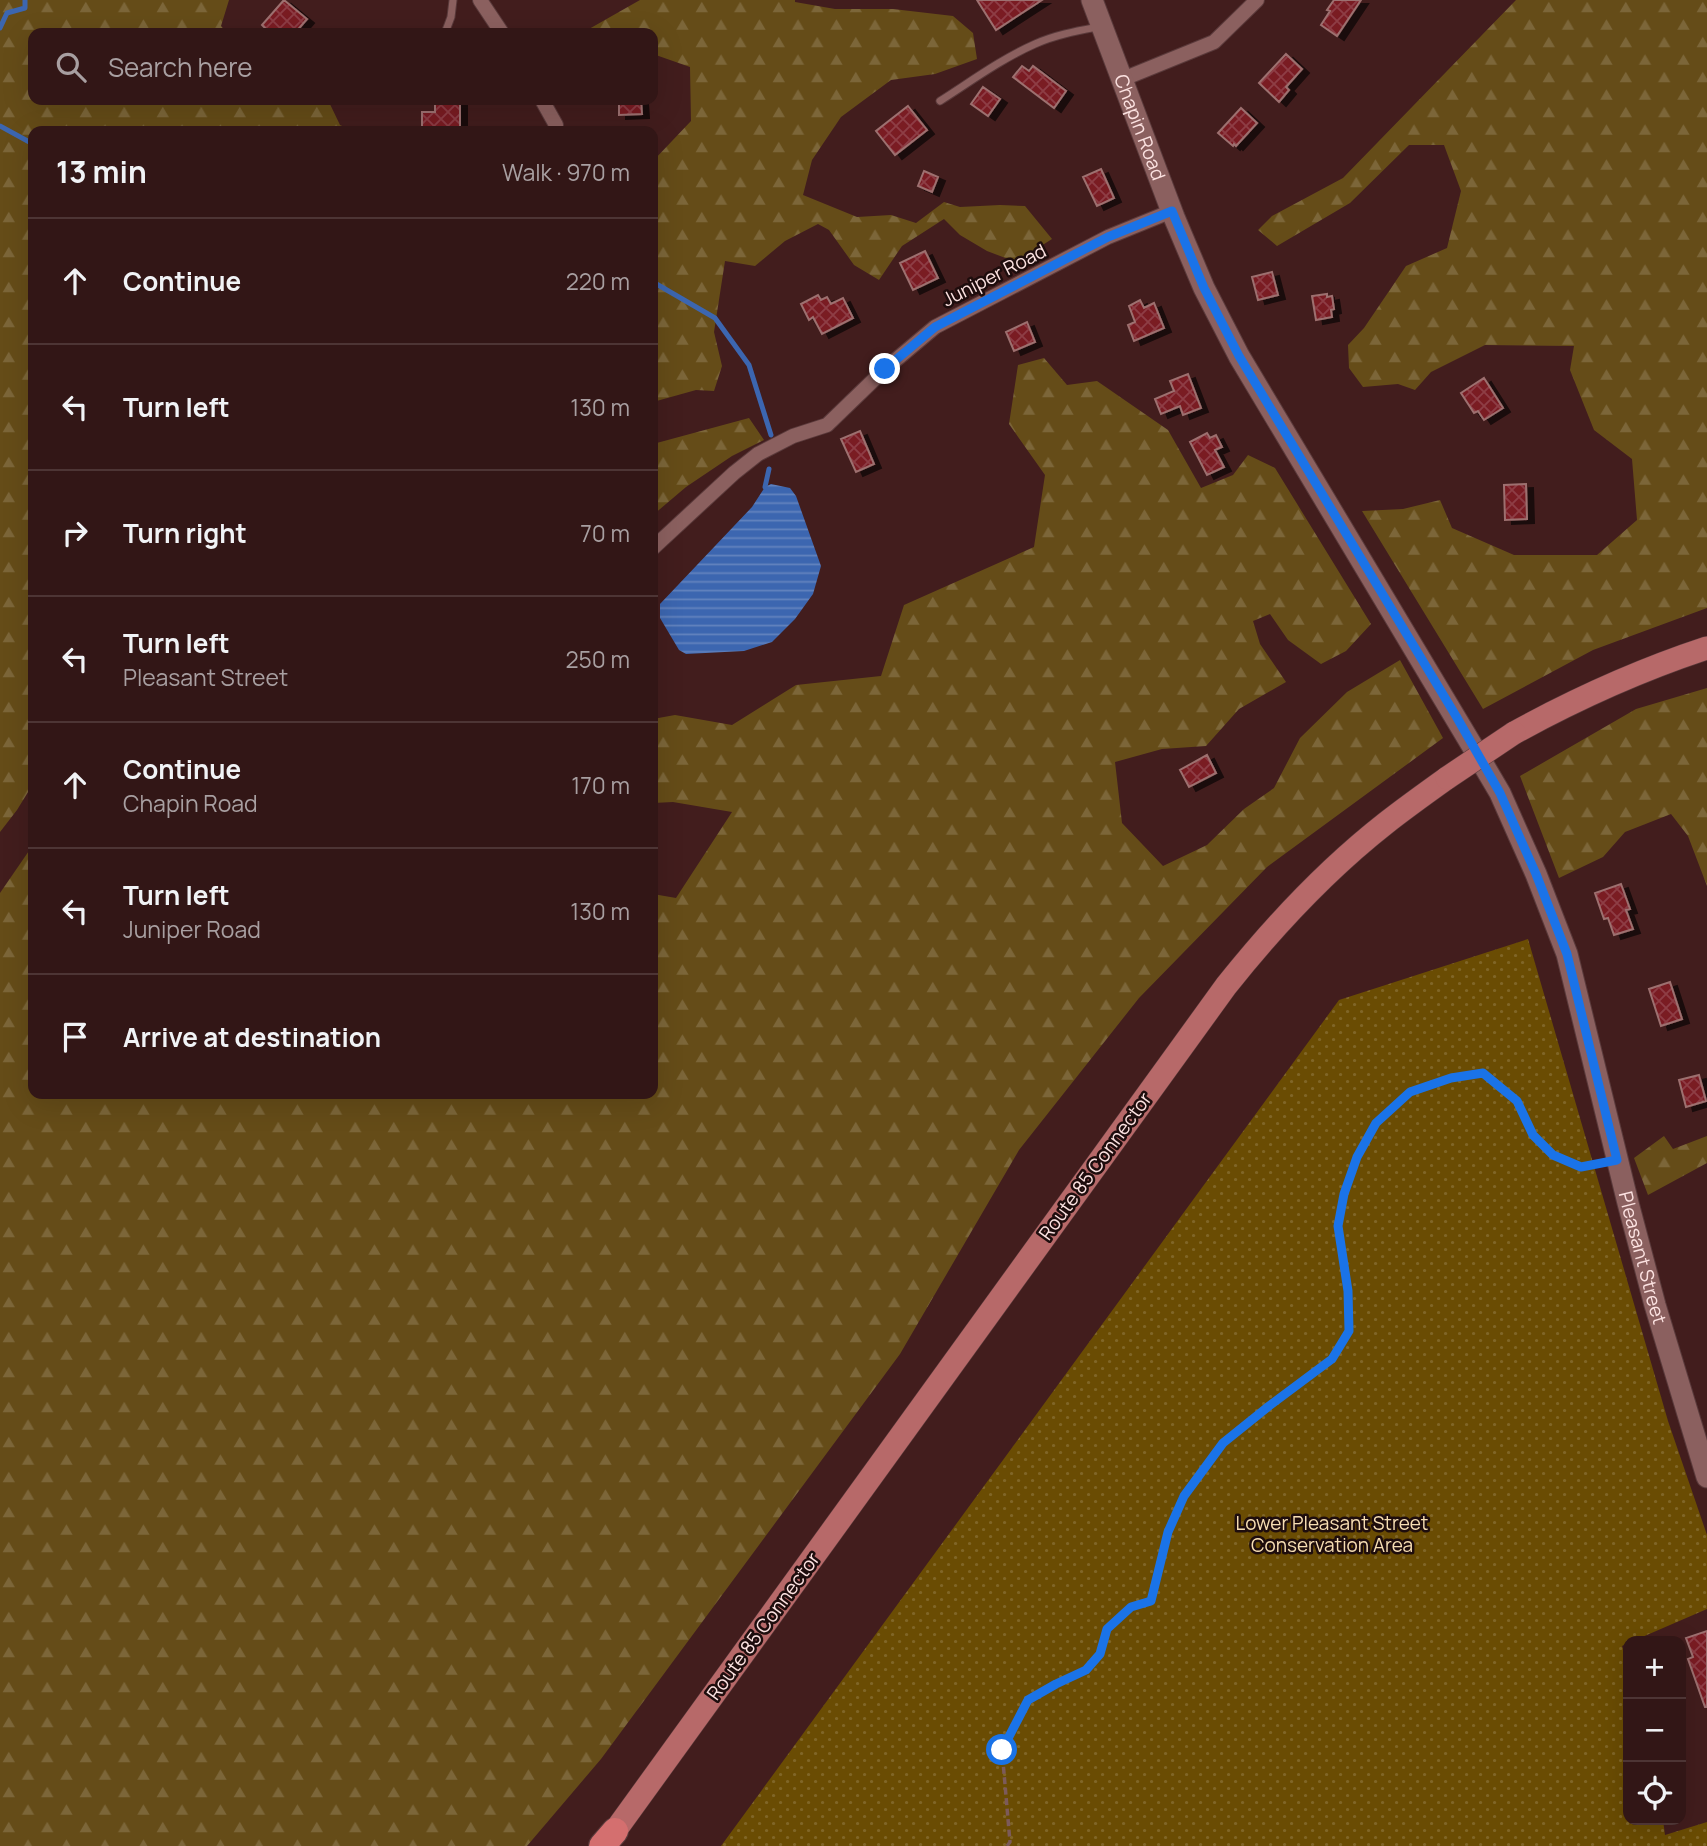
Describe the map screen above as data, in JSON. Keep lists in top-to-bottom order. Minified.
{"streets":{"main road":["Route 85 Connector"],"street":["Chapin Road","Juniper Road","Pleasant Street"]},"crossings":[["Chapin Road","Juniper Road"],["Chapin Road","Pleasant Street"]],"parks":["Lower Pleasant Street Conservation Area"],"page":{"search":"Search here","heading":["13 min","Walk · 970 m"],"list":[["Continue","220 m"],["Turn left","130 m"],["Turn right","70 m"],["Turn left","Pleasant Street","250 m"],["Continue","Chapin Road","170 m"],["Turn left","Juniper Road","130 m"],"Arrive at destination"],"map_buttons":["+","−"]}}
